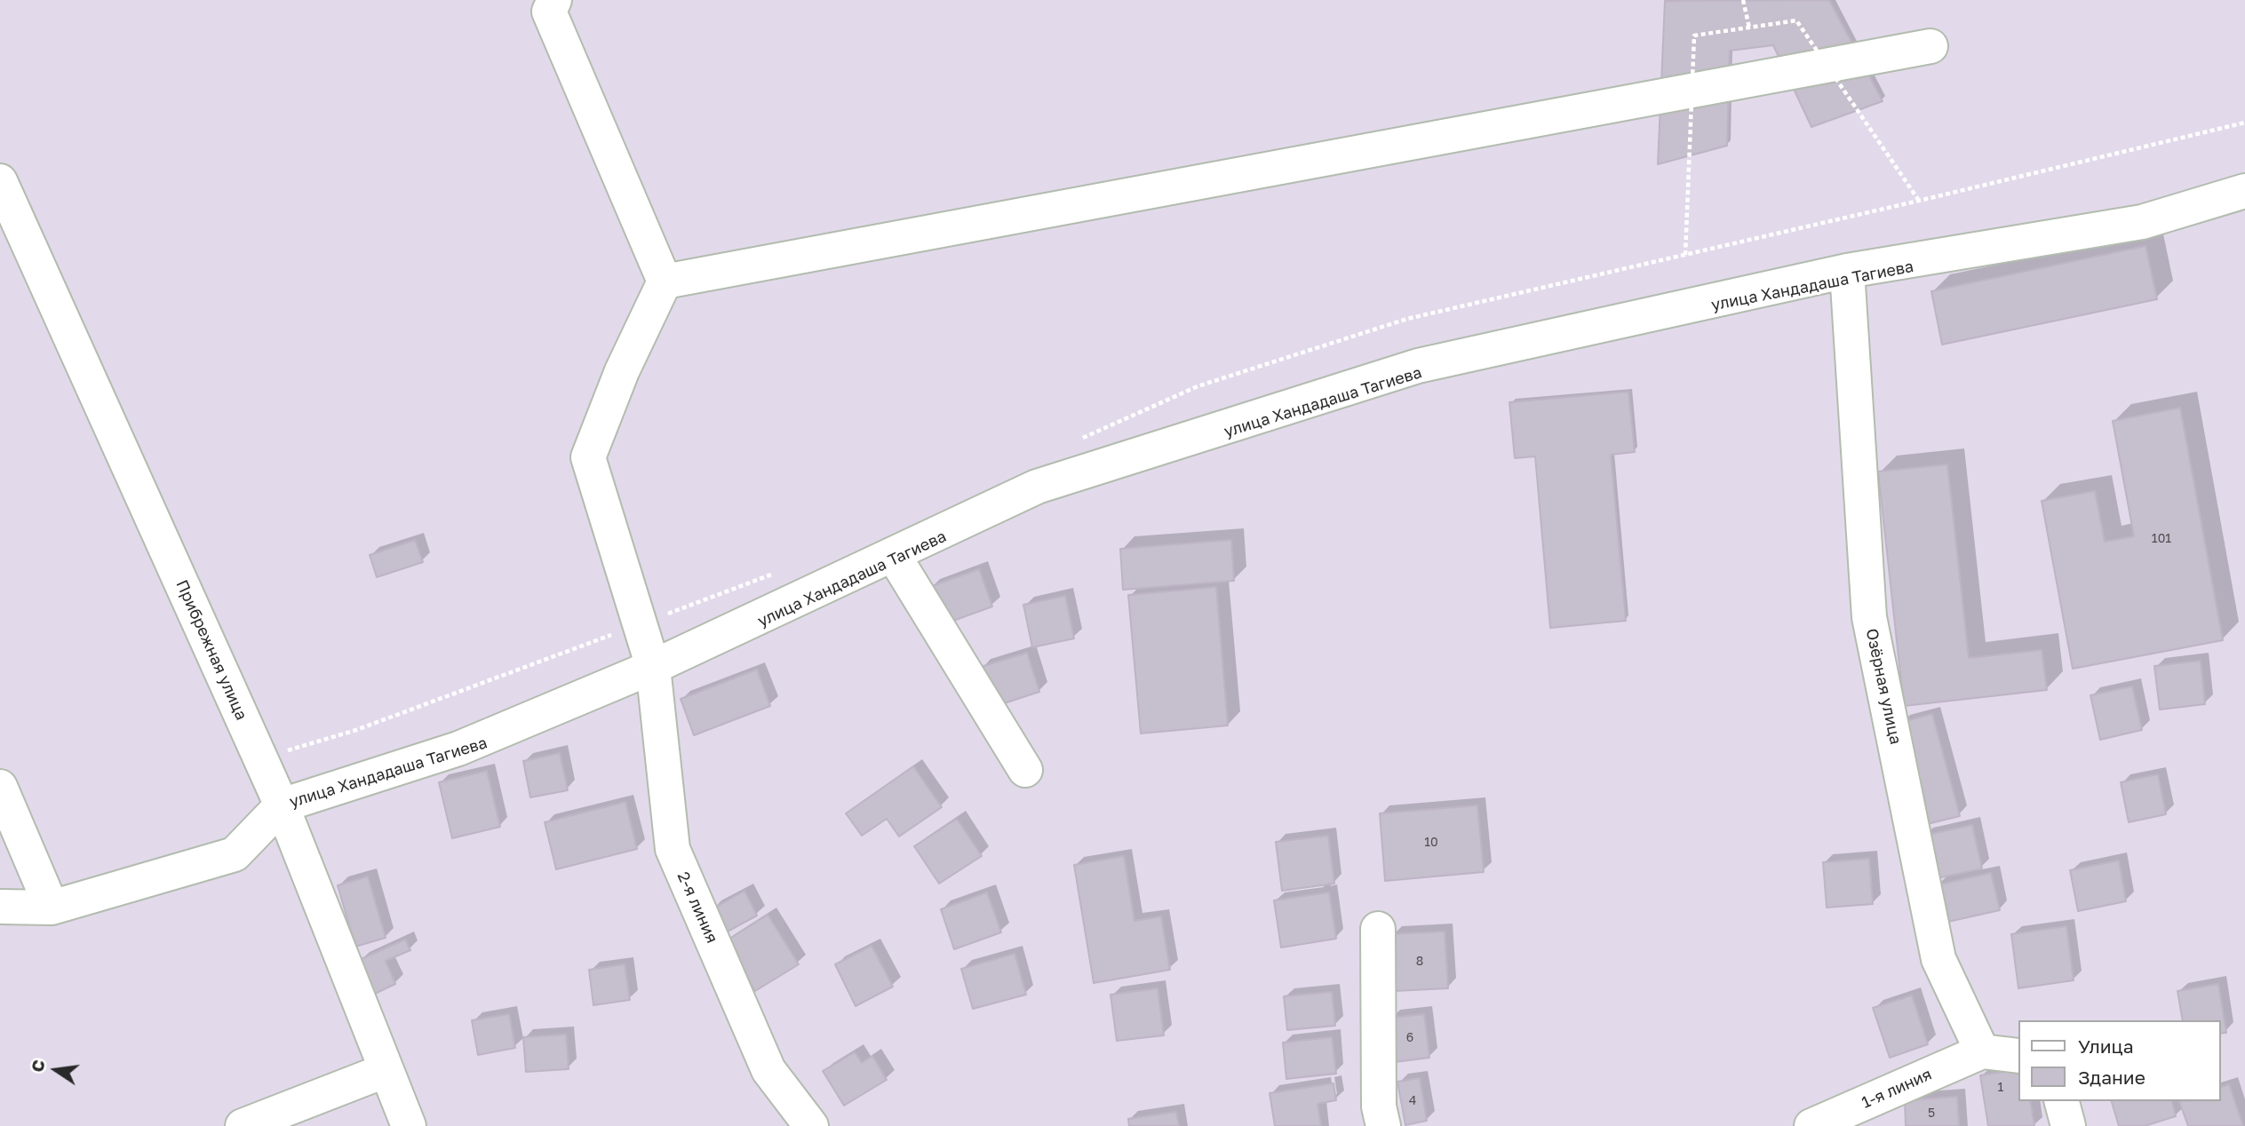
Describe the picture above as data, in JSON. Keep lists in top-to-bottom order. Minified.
{"streets":{"street":["улица Хандадаша Тагиева","Прибрежная улица","Озёрная улица","2-я линия","1-я линия"]},"crossings":[["улица Хандадаша Тагиева","Прибрежная улица"],["улица Хандадаша Тагиева","Озёрная улица"],["улица Хандадаша Тагиева","2-я линия"],["Озёрная улица","1-я линия"]],"house_numbers":["101","10","8","6","1","4","5"],"legend":["Улица","Здание"],"north":"left"}
